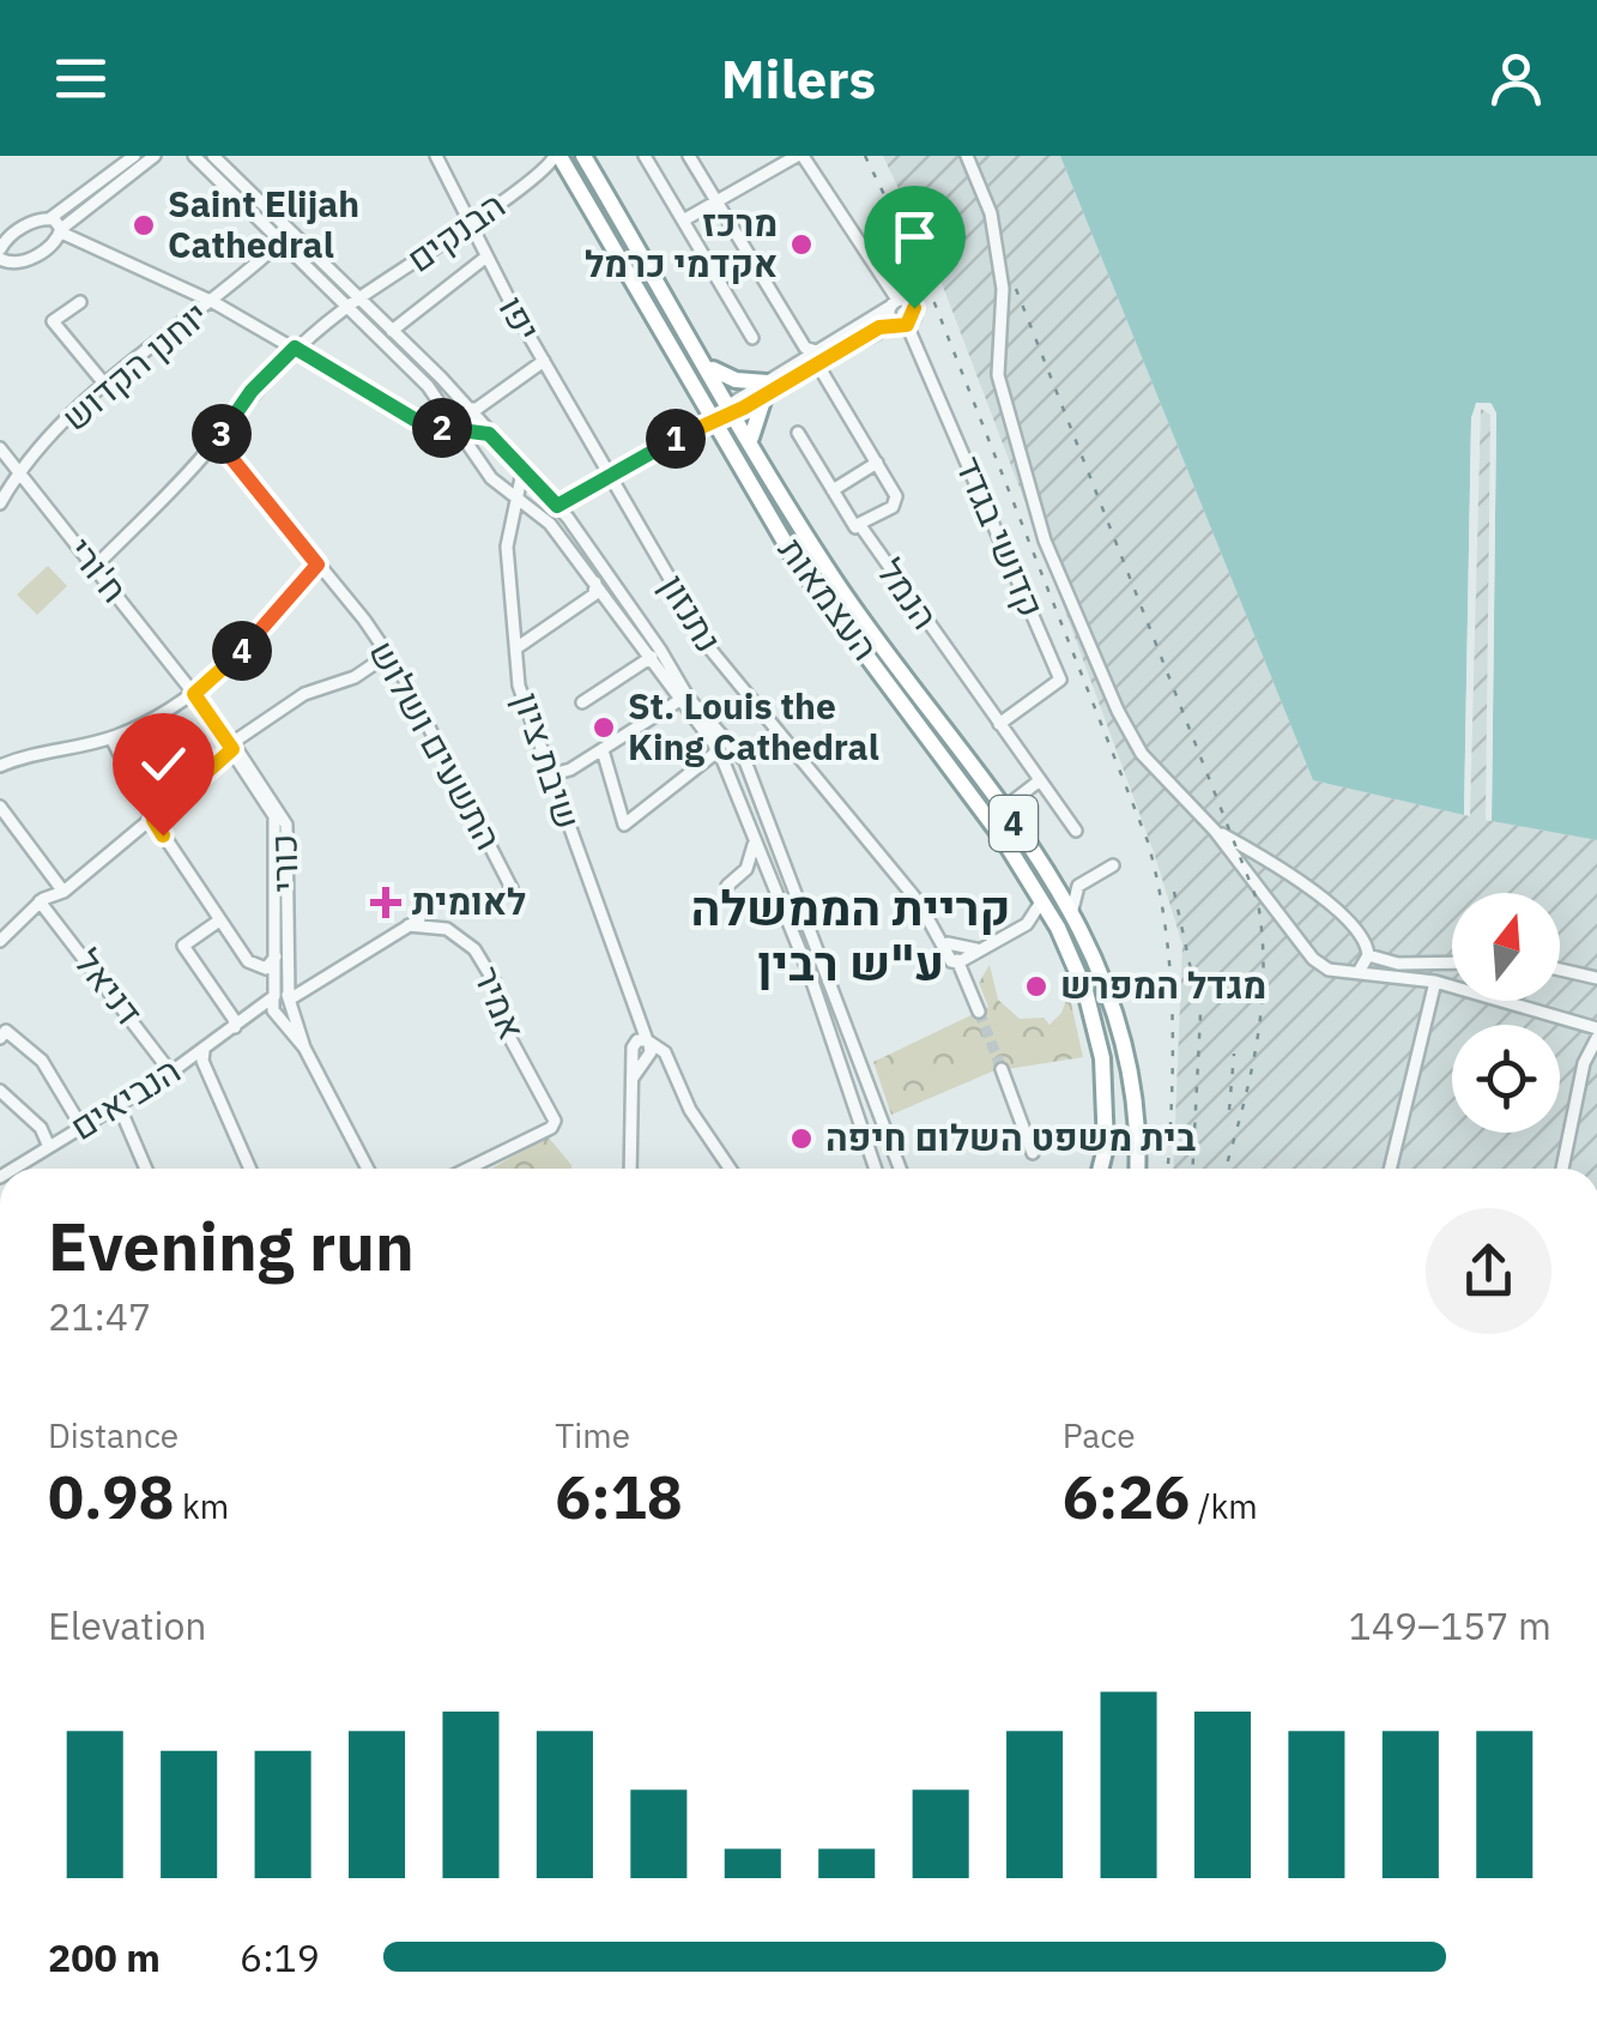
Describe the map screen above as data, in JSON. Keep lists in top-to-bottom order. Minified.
{"streets":{"highway":["העצמאות","4"],"street":["הבנקים","יפו","יוחנן הקדוש","קדושי בגדד","ח'ורי","הנמל","נתנזון","התשעים ושלוש","שיבת ציון","כורי","דניאל","אמיר","הנביאים"]},"crossings":[["הבנקים","יפו"],["הבנקים","ח'ורי"],["הבנקים","העצמאות"],["הבנקים","התשעים ושלוש"],["יפו","נתנזון"],["יוחנן הקדוש","ח'ורי"],["קדושי בגדד","הנמל"],["ח'ורי","כורי"],["כורי","הנביאים"],["דניאל","הנביאים"],["אמיר","הנביאים"]],"districts":["קריית הממשלה ע\"ש רבין"],"places":{"other":["Saint Elijah Cathedral","מרכז אקדמי כרמל","St. Louis the King Cathedral","מגדל המפרש","בית משפט השלום חיפה"],"health":["לאומית"]},"north":"top","page":{"header":"Milers","pins":["2","3","1","4"],"heading":["Evening run","21:47"],"stats":[["Distance","0.98 km"],["Time","6:18"],["Pace","6:26 /km"]],"chart":["Elevation","149–157 m"],"list":[{"name":"200 m","note":"6:19"}]}}
